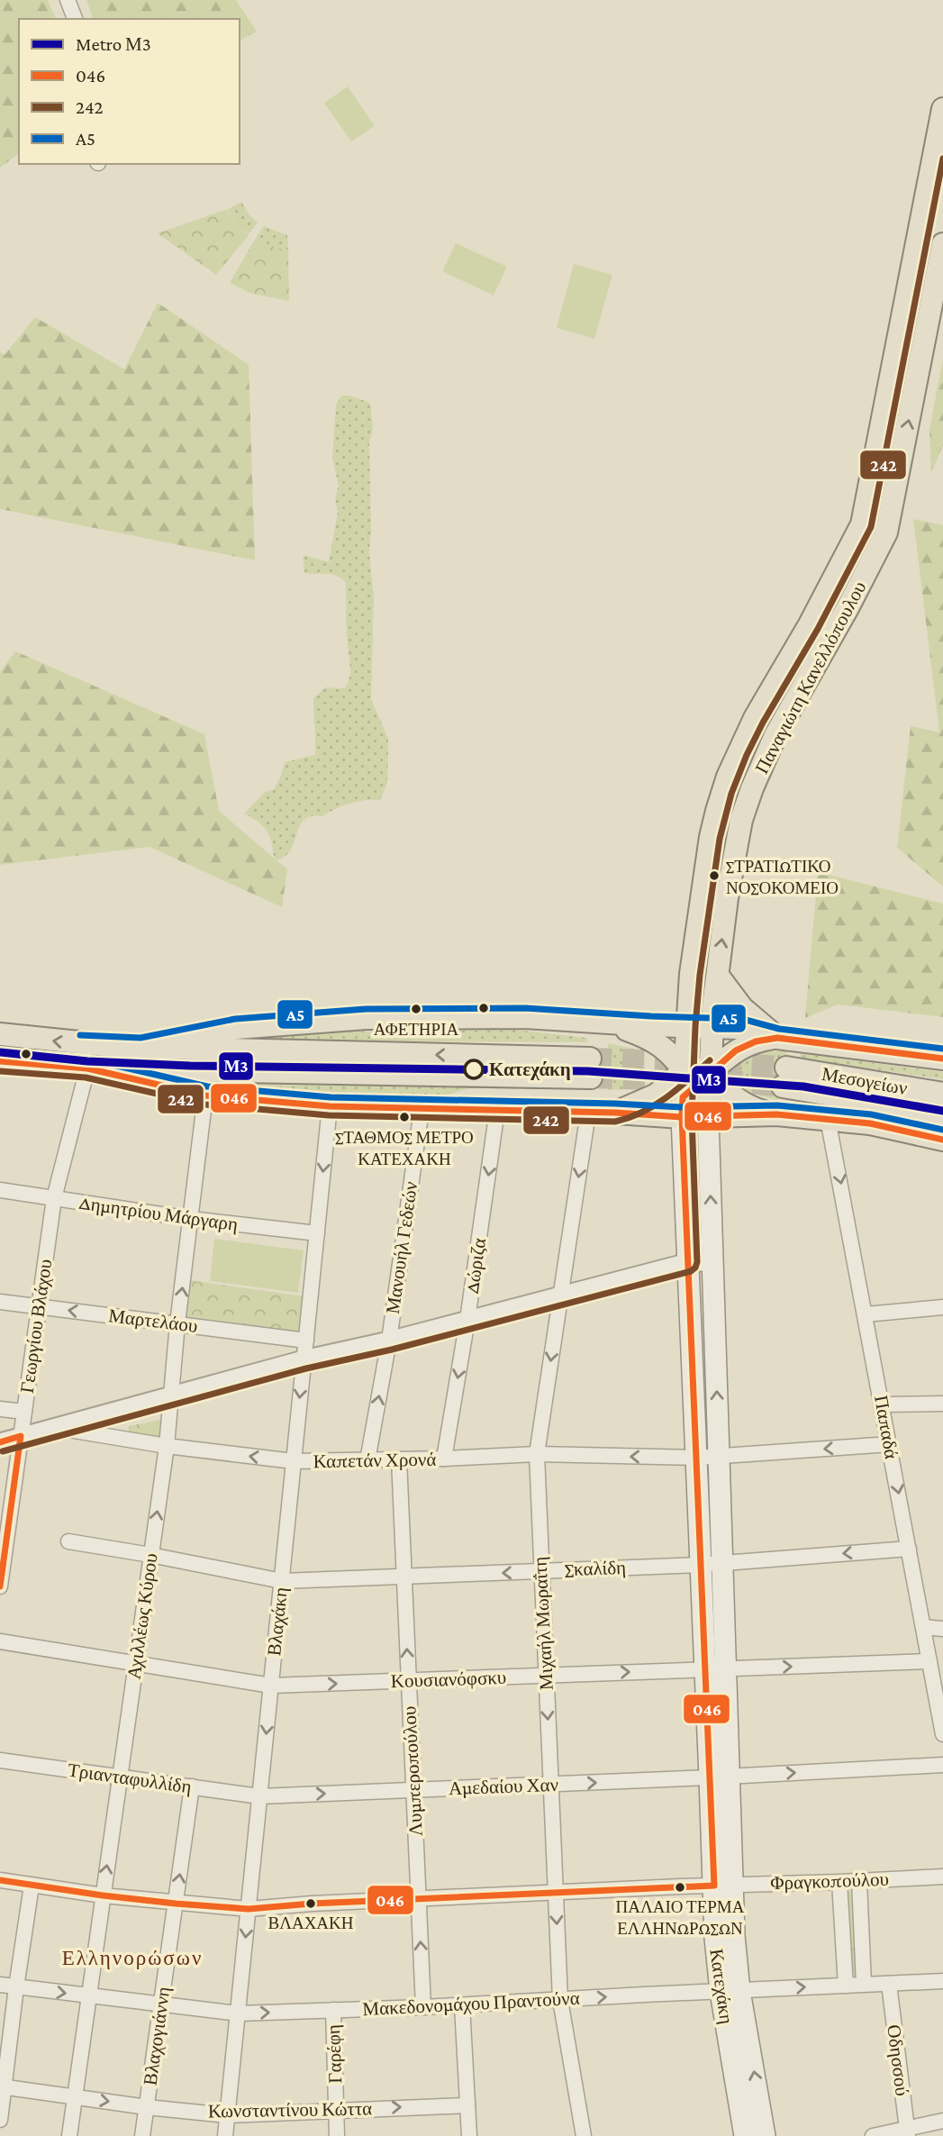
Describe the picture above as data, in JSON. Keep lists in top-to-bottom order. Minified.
{"streets":{"main road":["Παναγιώτη Κανελλόπουλου","Μεσογείων","Κατεχάκη"],"street":["Δημητρίου Μάργαρη","Μανουήλ Γεδεών","Δώριζα","Μαρτελάου","Γεωργίου Βλάχου","Παπαδά","Καπετάν Χρονά","Σκαλίδη","Αχιλλέως Κύρου","Βλαχάκη","Μιχαήλ Μωραΐτη","Κουσιανόφσκυ","Λυμπεροπούλου","Τριανταφυλλίδη","Αμεδαίου Χαν","Φραγκοπούλου","Μακεδονομάχου Πραντούνα","Βλαχογιάννη","Γαρέφη","Οδησσού","Κωνσταντίνου Κώττα"]},"crossings":[["Παναγιώτη Κανελλόπουλου","Μεσογείων"],["Παναγιώτη Κανελλόπουλου","Κατεχάκη"],["Μεσογείων","Μανουήλ Γεδεών"],["Μεσογείων","Δώριζα"],["Μεσογείων","Γεωργίου Βλάχου"],["Μεσογείων","Παπαδά"],["Μεσογείων","Αχιλλέως Κύρου"],["Μεσογείων","Βλαχάκη"],["Μεσογείων","Μιχαήλ Μωραΐτη"],["Μεσογείων","Κατεχάκη"],["Δημητρίου Μάργαρη","Γεωργίου Βλάχου"],["Δημητρίου Μάργαρη","Αχιλλέως Κύρου"],["Δημητρίου Μάργαρη","Βλαχάκη"],["Μανουήλ Γεδεών","Καπετάν Χρονά"],["Δώριζα","Καπετάν Χρονά"],["Μαρτελάου","Γεωργίου Βλάχου"],["Μαρτελάου","Αχιλλέως Κύρου"],["Μαρτελάου","Βλαχάκη"],["Παπαδά","Σκαλίδη"],["Παπαδά","Κουσιανόφσκυ"],["Καπετάν Χρονά","Αχιλλέως Κύρου"],["Καπετάν Χρονά","Βλαχάκη"],["Καπετάν Χρονά","Μιχαήλ Μωραΐτη"],["Καπετάν Χρονά","Λυμπεροπούλου"],["Καπετάν Χρονά","Κατεχάκη"],["Σκαλίδη","Αχιλλέως Κύρου"],["Σκαλίδη","Βλαχάκη"],["Σκαλίδη","Μιχαήλ Μωραΐτη"],["Σκαλίδη","Λυμπεροπούλου"],["Σκαλίδη","Κατεχάκη"],["Αχιλλέως Κύρου","Κουσιανόφσκυ"],["Αχιλλέως Κύρου","Τριανταφυλλίδη"],["Αχιλλέως Κύρου","Φραγκοπούλου"],["Αχιλλέως Κύρου","Μακεδονομάχου Πραντούνα"],["Αχιλλέως Κύρου","Κωνσταντίνου Κώττα"],["Βλαχάκη","Κουσιανόφσκυ"],["Βλαχάκη","Τριανταφυλλίδη"],["Βλαχάκη","Αμεδαίου Χαν"],["Βλαχάκη","Φραγκοπούλου"],["Βλαχάκη","Μακεδονομάχου Πραντούνα"],["Βλαχάκη","Κωνσταντίνου Κώττα"],["Μιχαήλ Μωραΐτη","Κουσιανόφσκυ"],["Μιχαήλ Μωραΐτη","Αμεδαίου Χαν"],["Μιχαήλ Μωραΐτη","Φραγκοπούλου"],["Μιχαήλ Μωραΐτη","Μακεδονομάχου Πραντούνα"],["Κουσιανόφσκυ","Λυμπεροπούλου"],["Κουσιανόφσκυ","Κατεχάκη"],["Λυμπεροπούλου","Αμεδαίου Χαν"],["Λυμπεροπούλου","Φραγκοπούλου"],["Λυμπεροπούλου","Μακεδονομάχου Πραντούνα"],["Τριανταφυλλίδη","Αμεδαίου Χαν"],["Τριανταφυλλίδη","Βλαχογιάννη"],["Αμεδαίου Χαν","Κατεχάκη"],["Φραγκοπούλου","Κατεχάκη"],["Φραγκοπούλου","Βλαχογιάννη"],["Κατεχάκη","Μακεδονομάχου Πραντούνα"],["Μακεδονομάχου Πραντούνα","Βλαχογιάννη"],["Μακεδονομάχου Πραντούνα","Γαρέφη"],["Μακεδονομάχου Πραντούνα","Οδησσού"],["Βλαχογιάννη","Κωνσταντίνου Κώττα"],["Γαρέφη","Κωνσταντίνου Κώττα"]],"one_way":["Δώριζα","Παπαδά","Βλαχάκη","Μιχαήλ Μωραΐτη","Κουσιανόφσκυ","Λυμπεροπούλου","Αμεδαίου Χαν","Μακεδονομάχου Πραντούνα","Κωνσταντίνου Κώττα"],"districts":["Ελληνορώσων"],"places":["ΣΤΡΑΤΙΩΤΙΚΟ ΝΟΣΟΚΟΜΕΙΟ","ΑΦΕΤΗΡΙΑ","Κατεχάκη","ΣΤΑΘΜΟΣ ΜΕΤΡΟ ΚΑΤΕΧΑΚΗ","ΠΑΛΑΙΟ ΤΕΡΜΑ ΕΛΛΗΝΩΡΩΣΩΝ","ΒΛΑΧΑΚΗ"],"lines":["transit line 242","transit line A5","transit line 046","metro line Μ3"],"legend":["Metro Μ3","046","242","A5"]}
